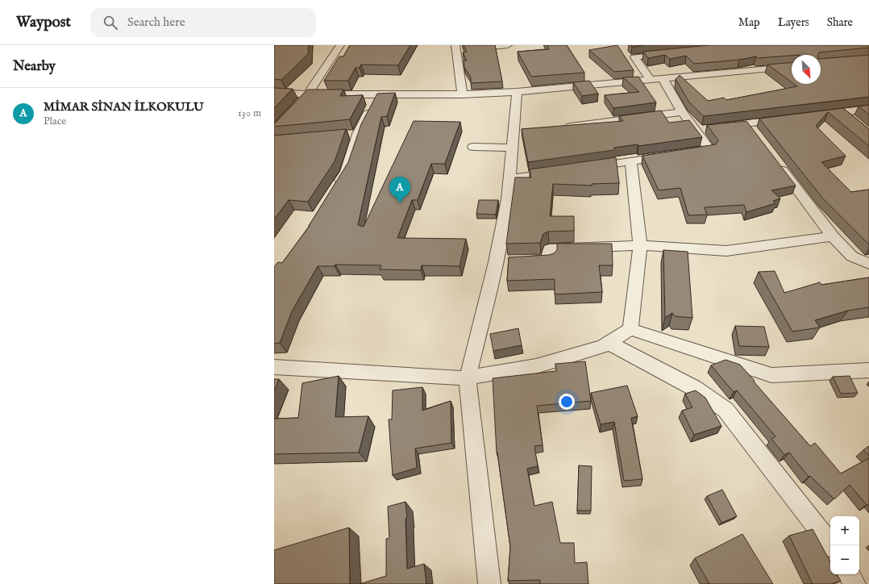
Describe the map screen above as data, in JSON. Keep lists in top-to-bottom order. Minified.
{"north":"bottom right","page":{"header":"Waypost","search":"Search here","nav":["Map","Layers","Share"],"heading":"Nearby","list":[{"mark":"A","name":"MİMAR SİNAN İLKOKULU","note":"Place","value":"130 m"}],"pins":"A","map_buttons":["+","−"]}}
